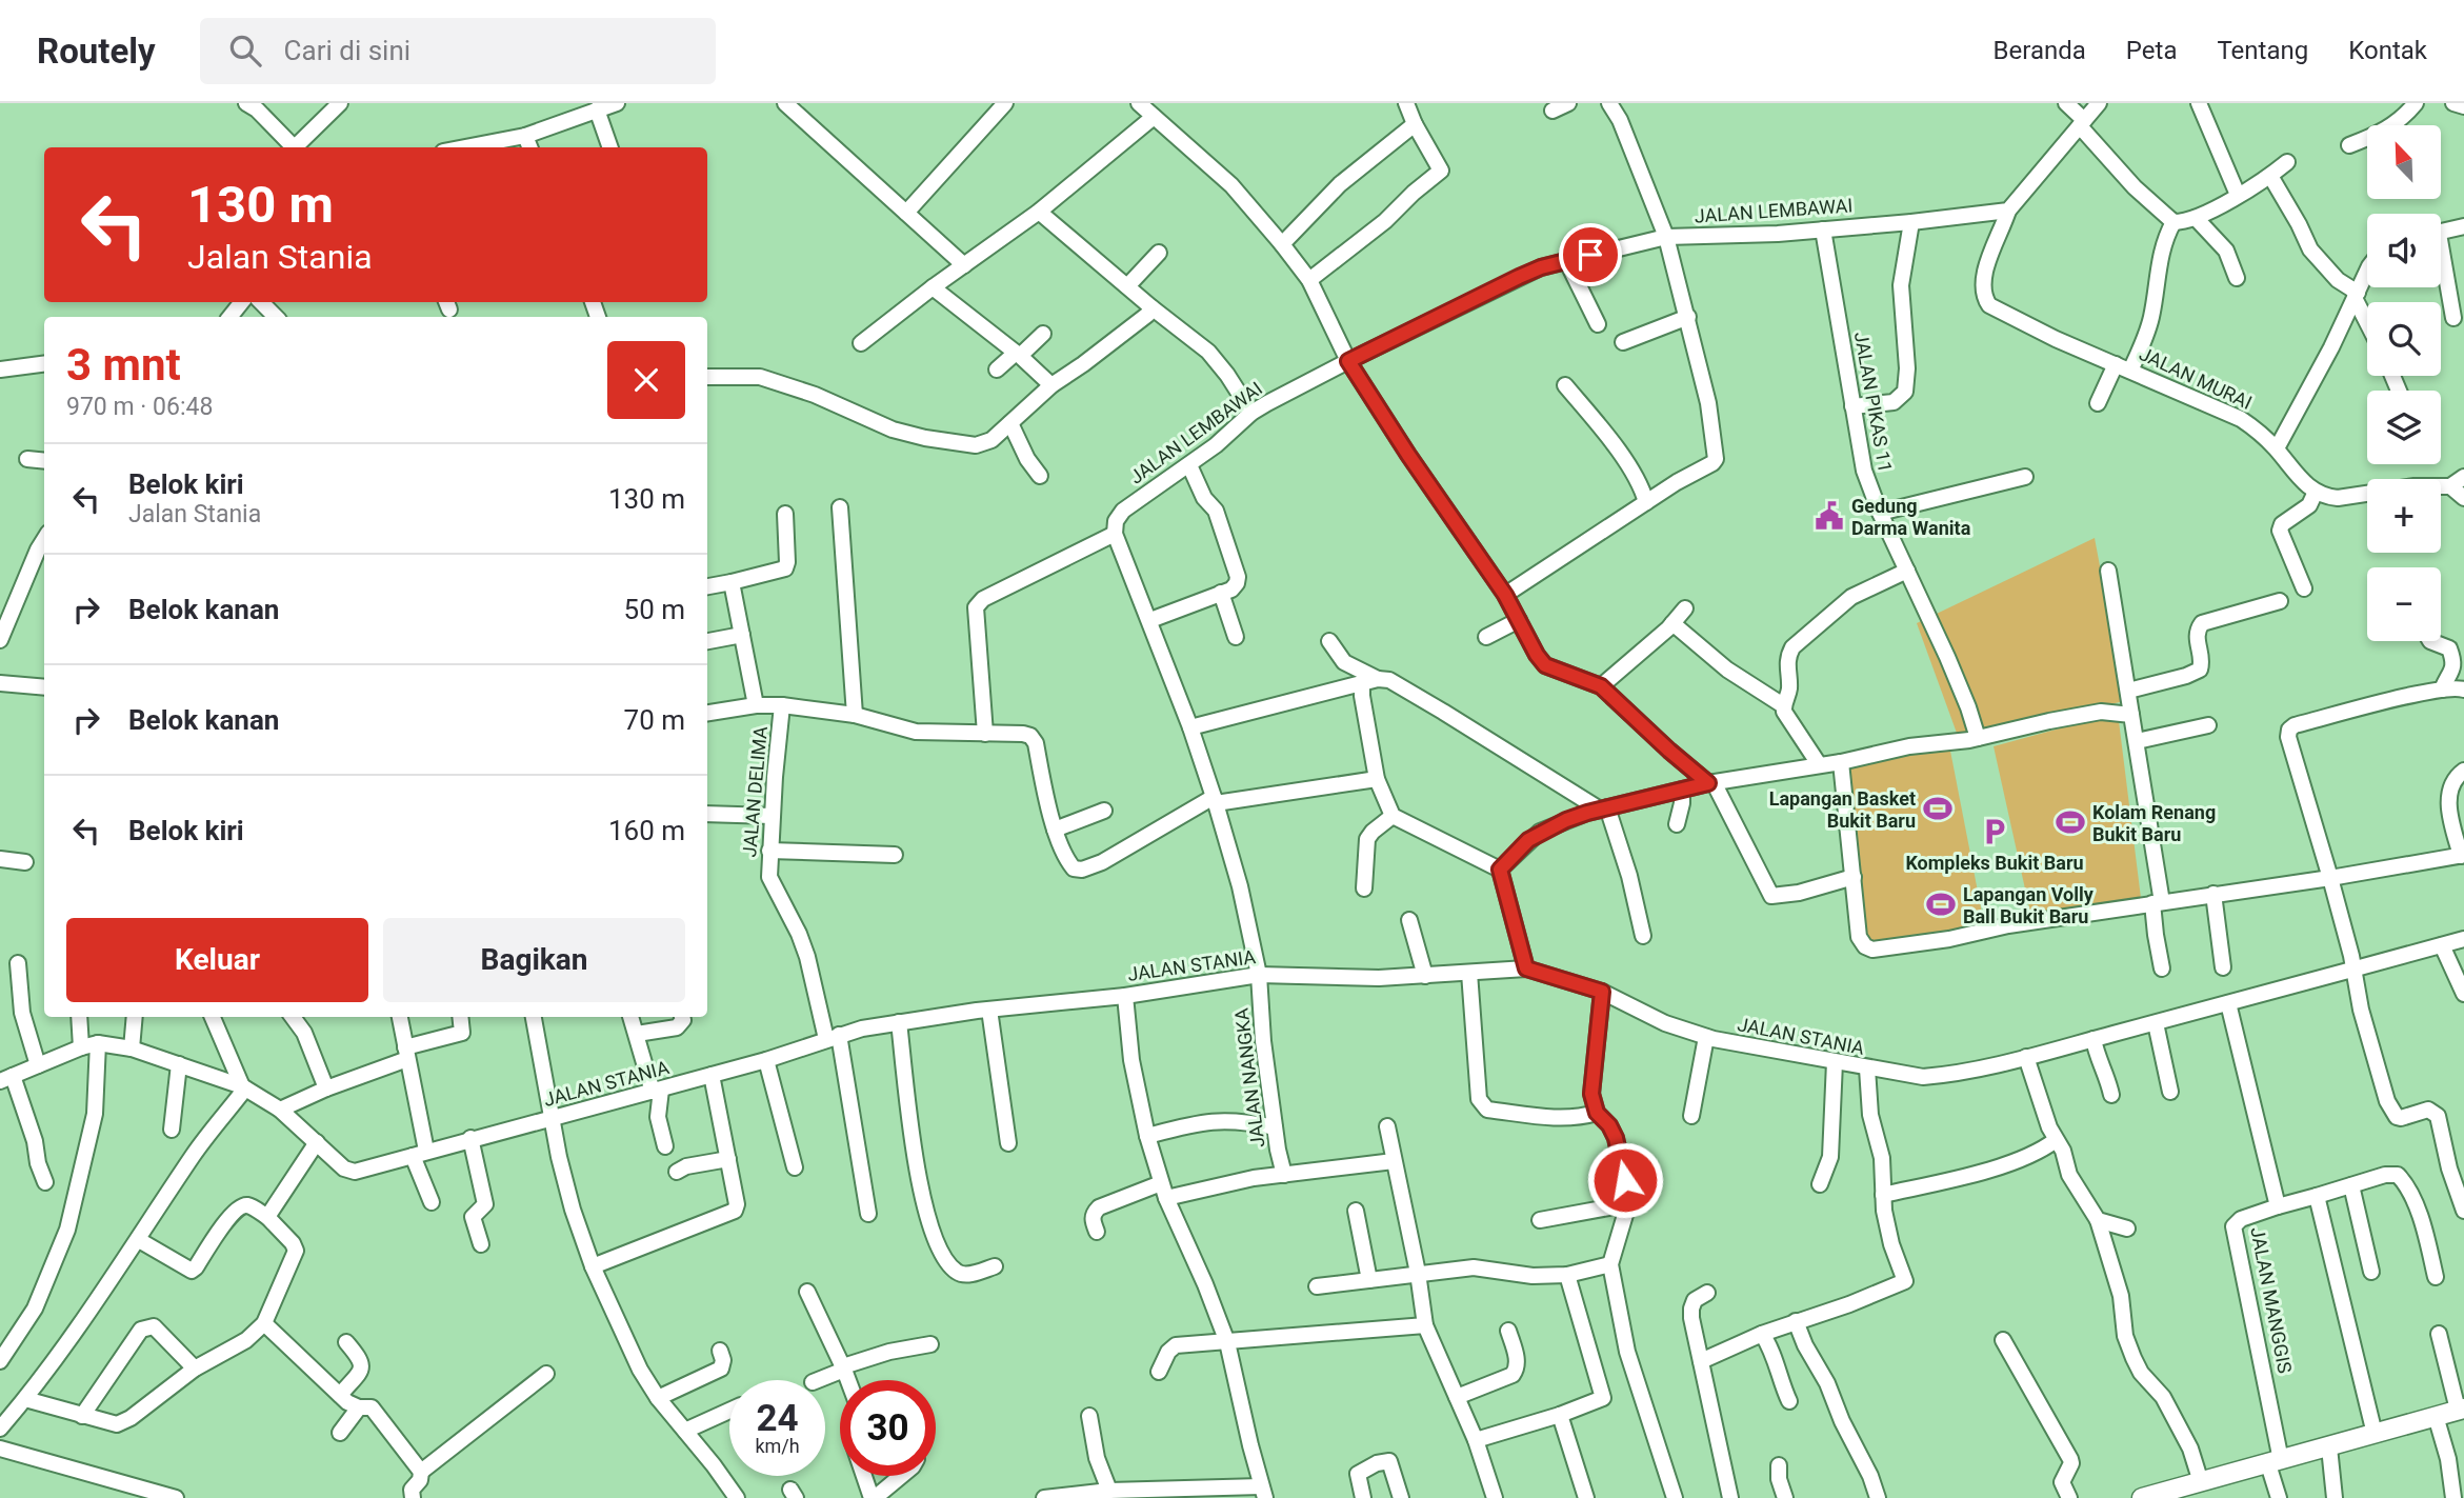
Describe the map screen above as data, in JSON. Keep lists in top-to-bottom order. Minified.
{"streets":{"street":["JALAN LEMBAWAI","JALAN MURAI","JALAN PIKAS 11","JALAN DELIMA","JALAN STANIA","JALAN NANGKA","JALAN MANGGIS"]},"crossings":[["JALAN LEMBAWAI","JALAN MURAI"],["JALAN LEMBAWAI","JALAN PIKAS 11"],["JALAN DELIMA","JALAN STANIA"],["JALAN STANIA","JALAN NANGKA"],["JALAN STANIA","JALAN MANGGIS"]],"places":{"public building":["Gedung Darma Wanita"],"sports":["Lapangan Basket Bukit Baru","Kolam Renang Bukit Baru","Lapangan Volly Ball Bukit Baru"],"parking":["Kompleks Bukit Baru"]},"north":"top left","page":{"header":"Routely","search":"Cari di sini","nav":["Beranda","Peta","Tentang","Kontak"],"map_buttons":["+","−"],"turn":["130 m","Jalan Stania"],"heading":["3 mnt","970 m · 06:48"],"list":[{"name":"Belok kiri","note":"Jalan Stania","value":"130 m"},{"name":"Belok kanan","value":"50 m"},{"name":"Belok kanan","value":"70 m"},{"name":"Belok kiri","value":"160 m"}],"buttons":["Keluar","Bagikan"],"speed":"24 km/h","limit":"30"}}
